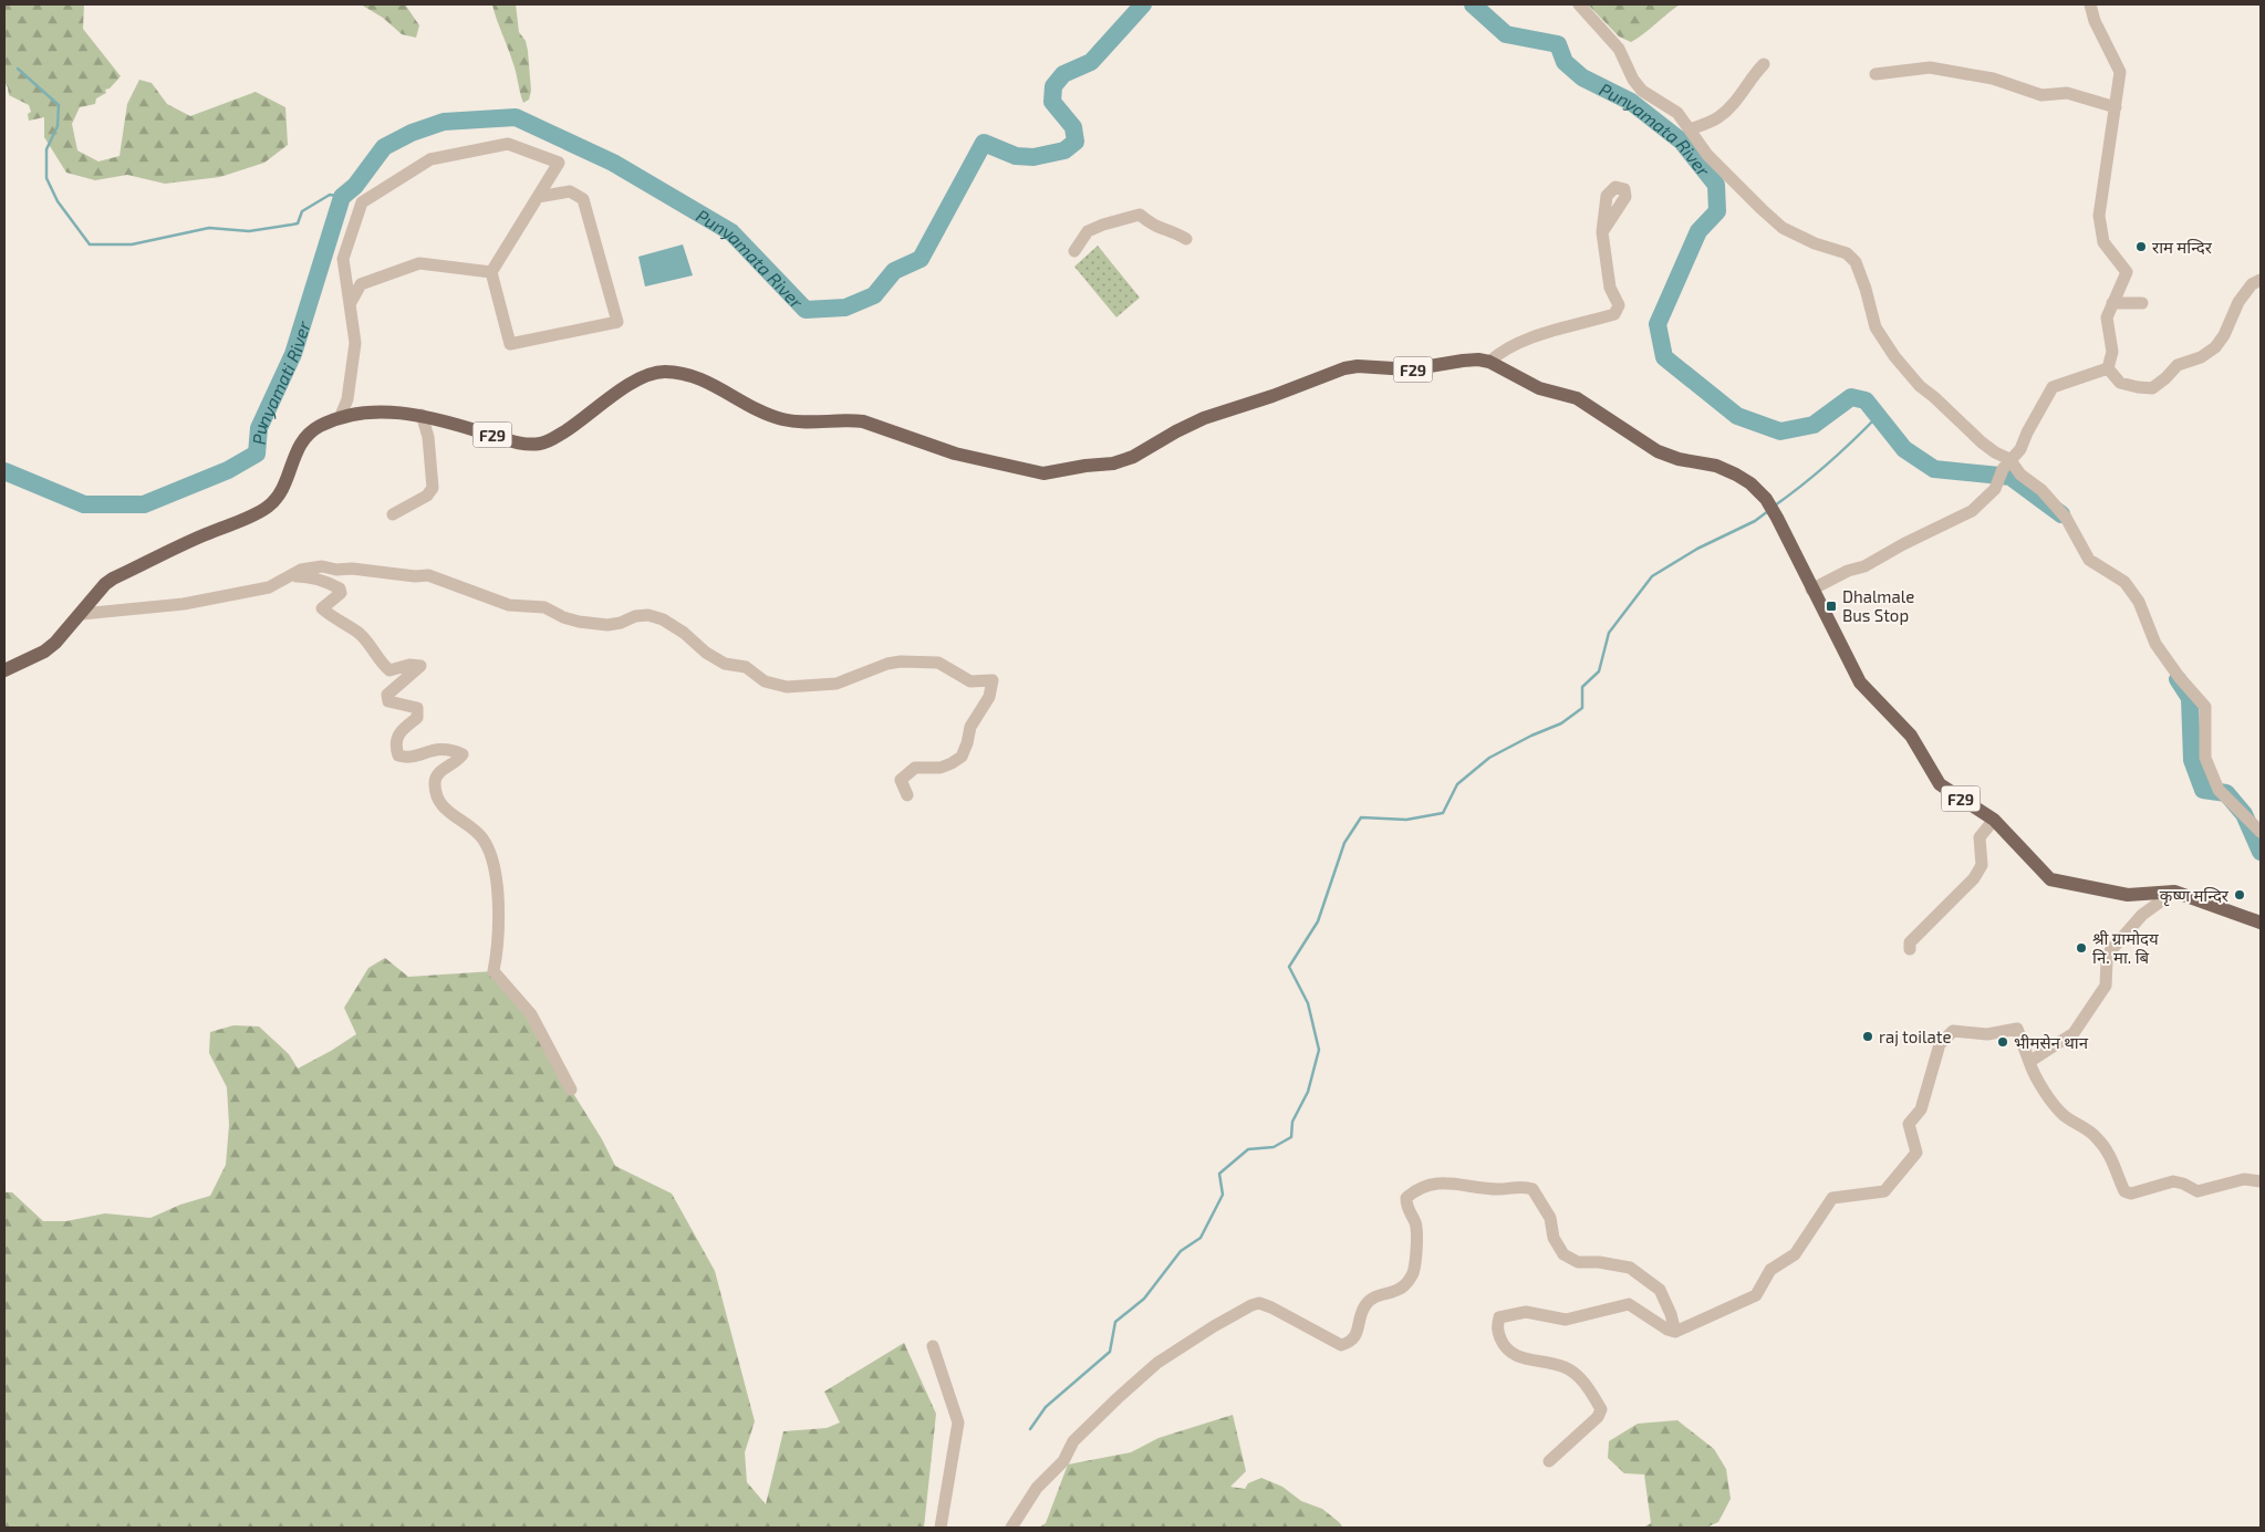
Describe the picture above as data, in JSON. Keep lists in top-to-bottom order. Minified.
{"streets":{"main road":["F29"]},"water":["Punyamata River","Punyamati River"],"places":{"other":["राम मन्दिर","कृष्ण मन्दिर","श्री ग्रामोदय नि. मा. बि","raj toilate","भीमसेन थान"],"transit":["Dhalmale Bus Stop"]}}
